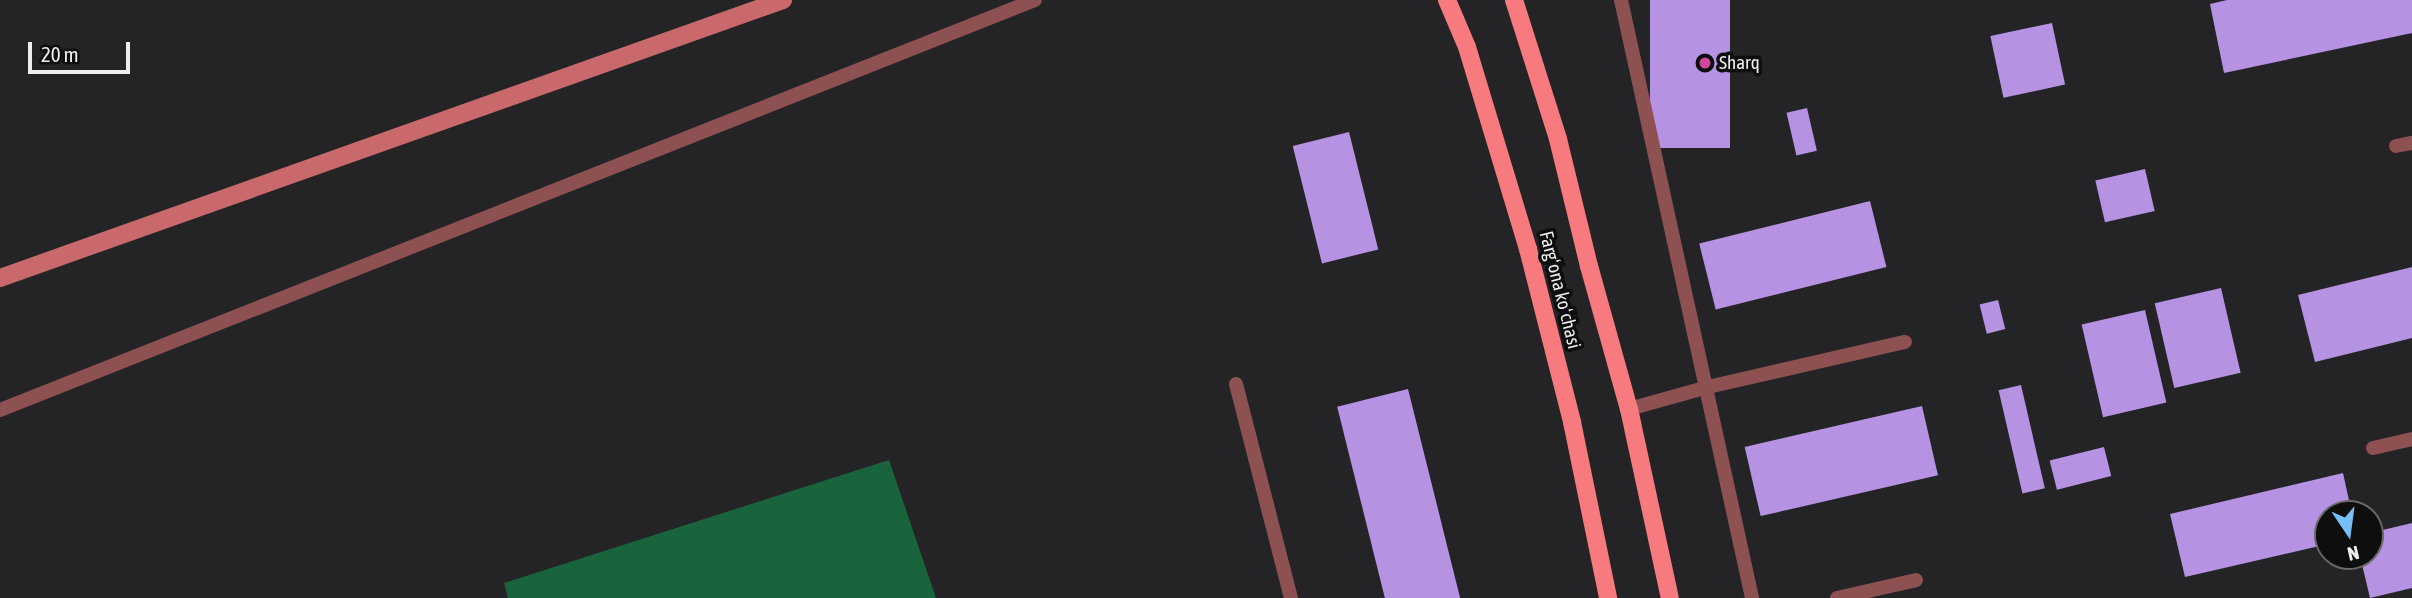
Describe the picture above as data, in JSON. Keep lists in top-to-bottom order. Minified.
{"streets":{"main road":["Fargʻona koʻchasi"]},"places":["Sharq"],"scale_bar":"20 m","north":"bottom"}
